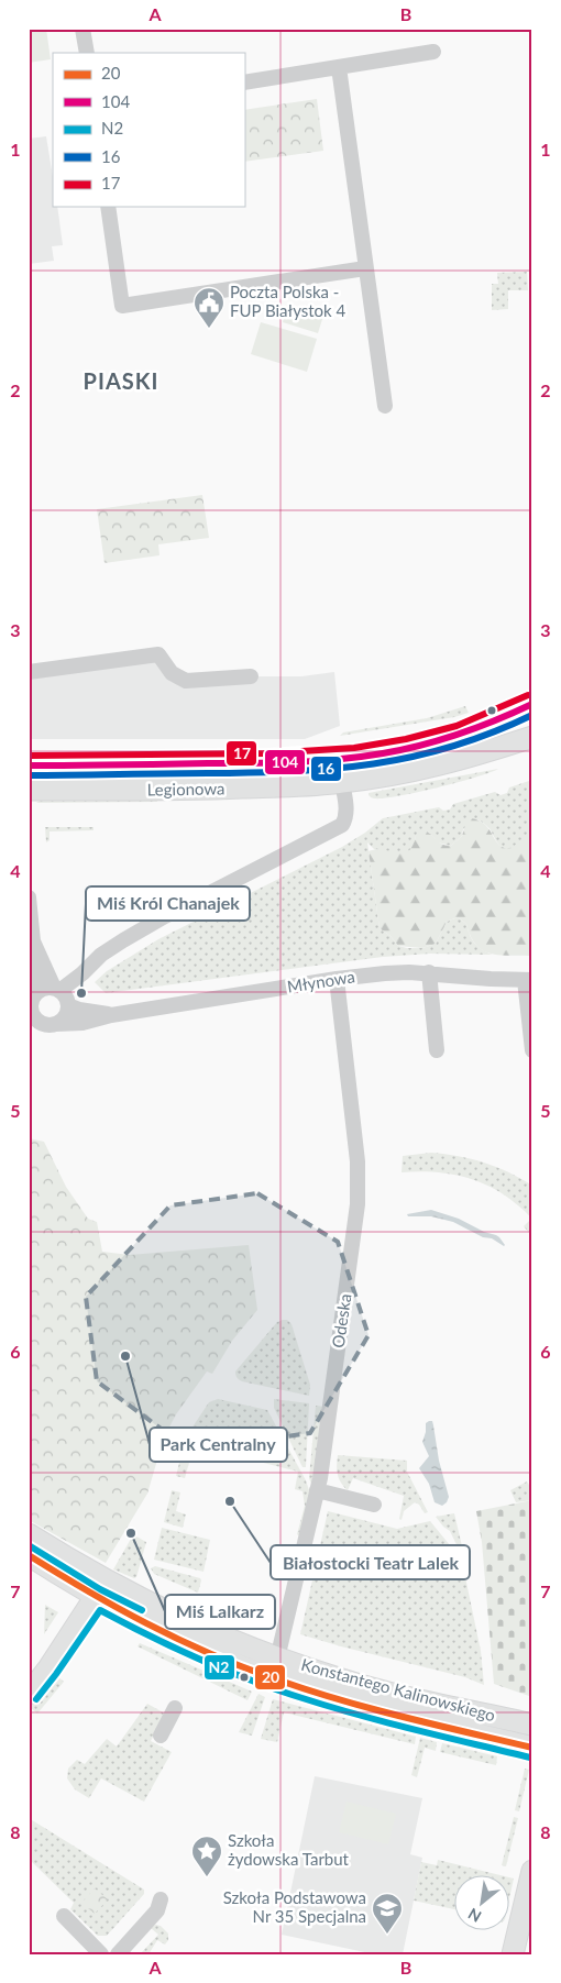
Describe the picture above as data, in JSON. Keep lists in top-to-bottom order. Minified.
{"streets":{"street":["Legionowa","Młynowa","Odeska","Konstantego Kalinowskiego"]},"crossings":[["Młynowa","Odeska"],["Odeska","Konstantego Kalinowskiego"]],"districts":["PIASKI"],"places":{"public building":["Poczta Polska - FUP Białystok 4"],"other":["Miś Król Chanajek","Park Centralny","Białostocki Teatr Lalek","Miś Lalkarz"],"place":["Szkoła żydowska Tarbut"],"school or university":["Szkoła Podstawowa Nr 35 Specjalna"]},"lines":["transit line 17","transit line 104","transit line 16","transit line N2","transit line 20"],"legend":["20","104","N2","16","17"],"north":"bottom left","grid":{"columns":["A","B"],"rows":["1","2","3","4","5","6","7","8"]}}
